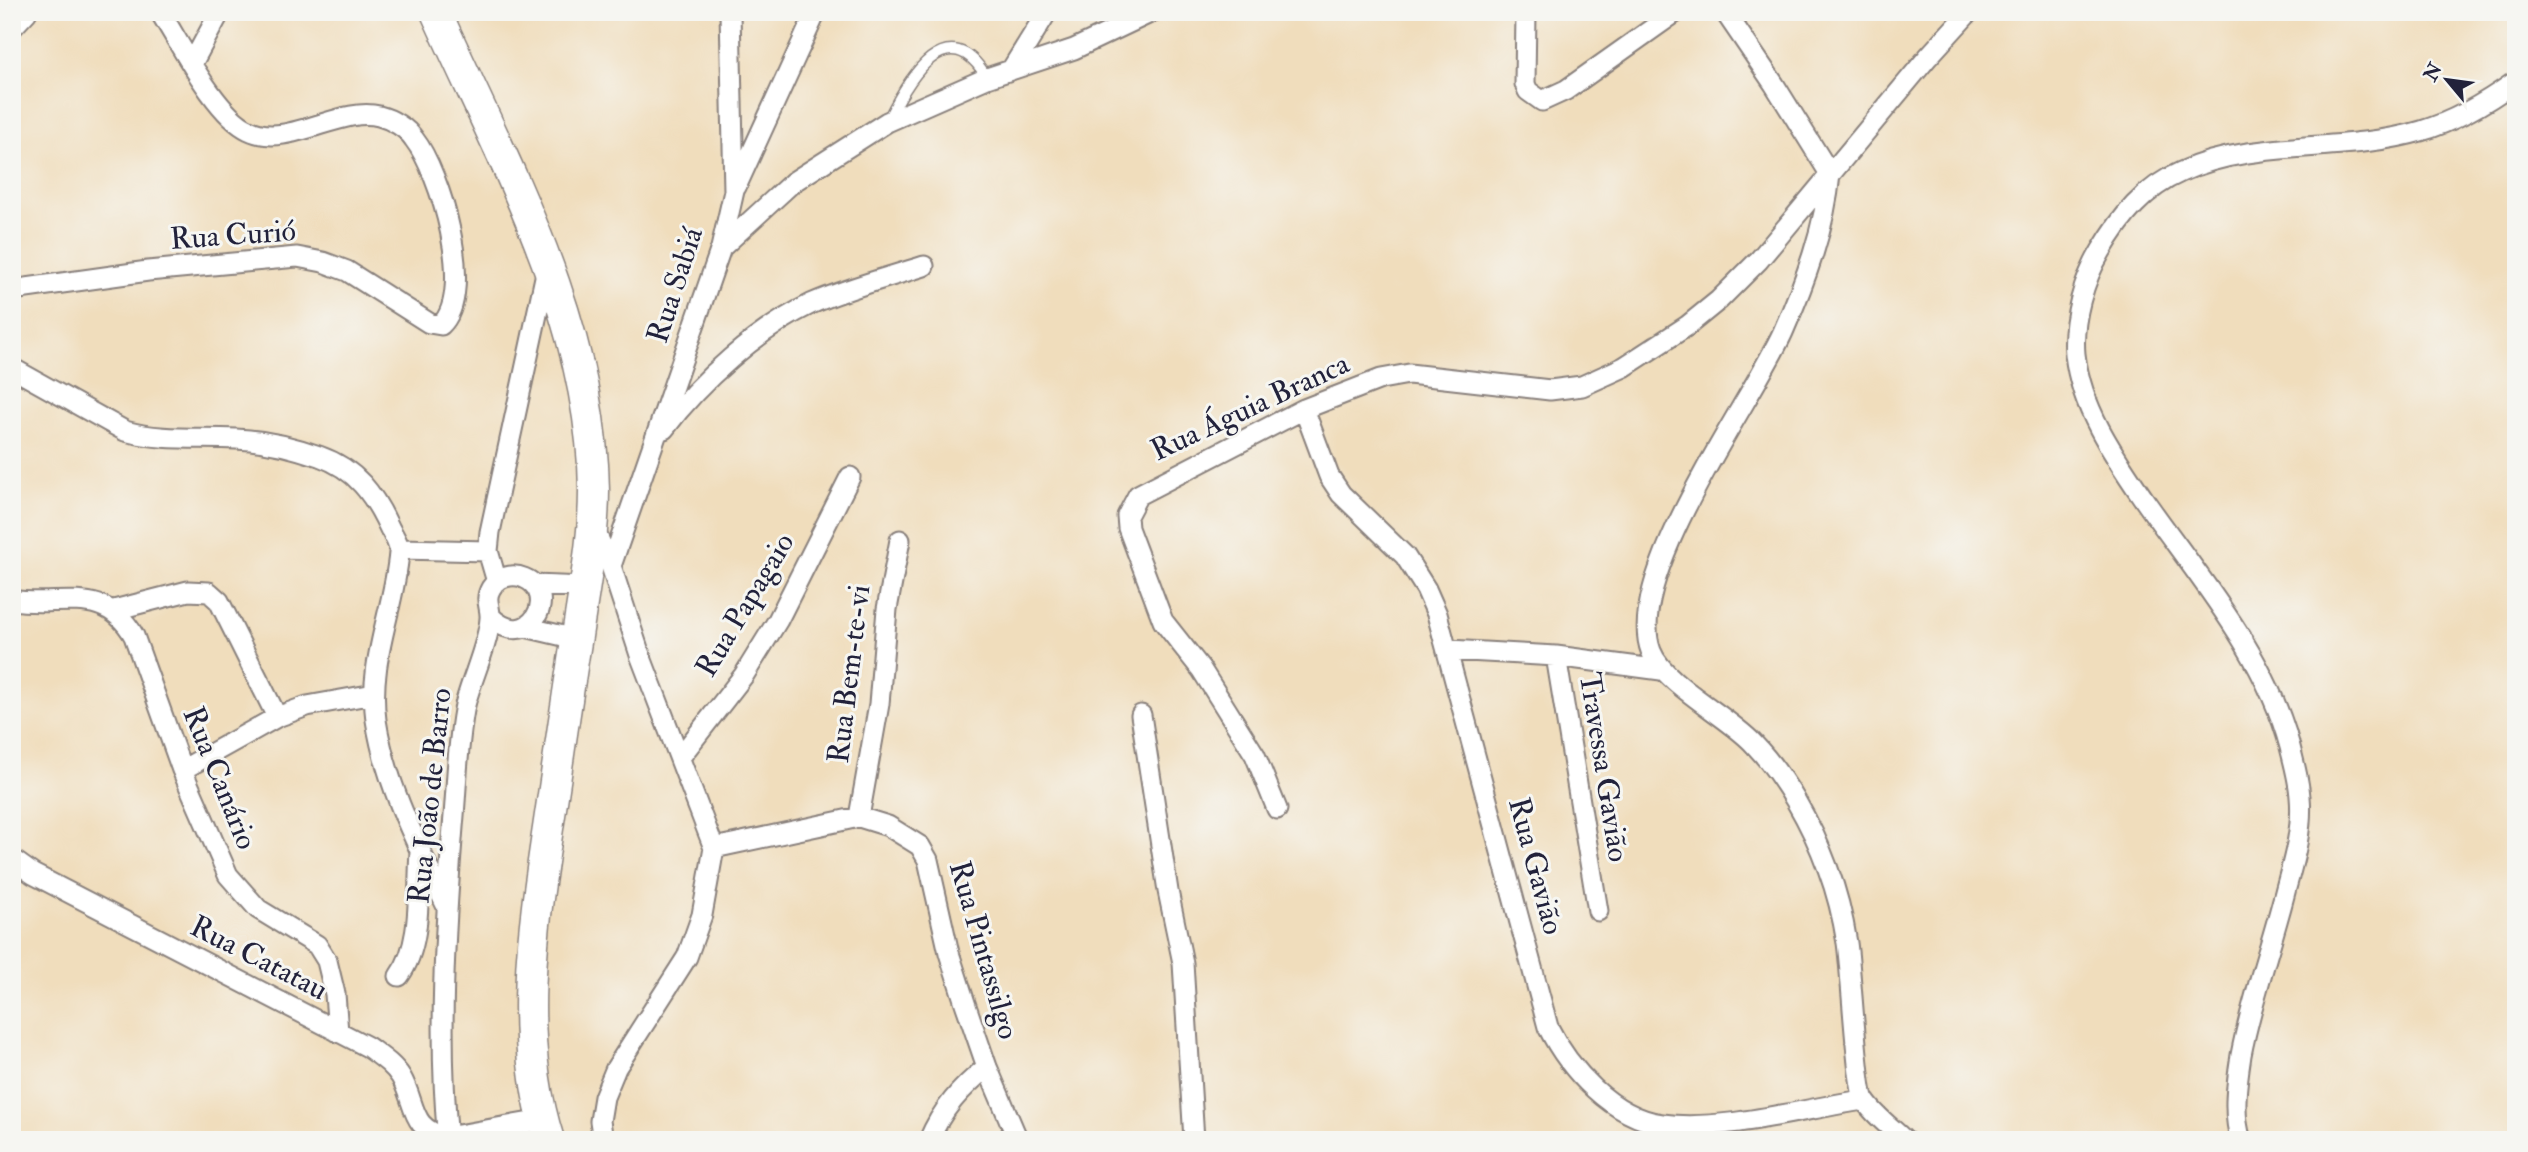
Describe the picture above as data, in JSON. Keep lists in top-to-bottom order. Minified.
{"streets":{"street":["Rua Curió","Rua Sabiá","Rua Águia Branca","Rua Papagaio","Rua Bem-te-vi","Travessa Gavião","Rua Canário","Rua João de Barro","Rua Gavião","Rua Pintassilgo","Rua Catatau"]},"crossings":[["Rua Sabiá","Rua Papagaio"],["Rua Águia Branca","Rua Gavião"],["Rua Bem-te-vi","Rua Pintassilgo"],["Travessa Gavião","Rua Gavião"],["Rua Canário","Rua Catatau"],["Rua João de Barro","Rua Catatau"]],"north":"top left"}
